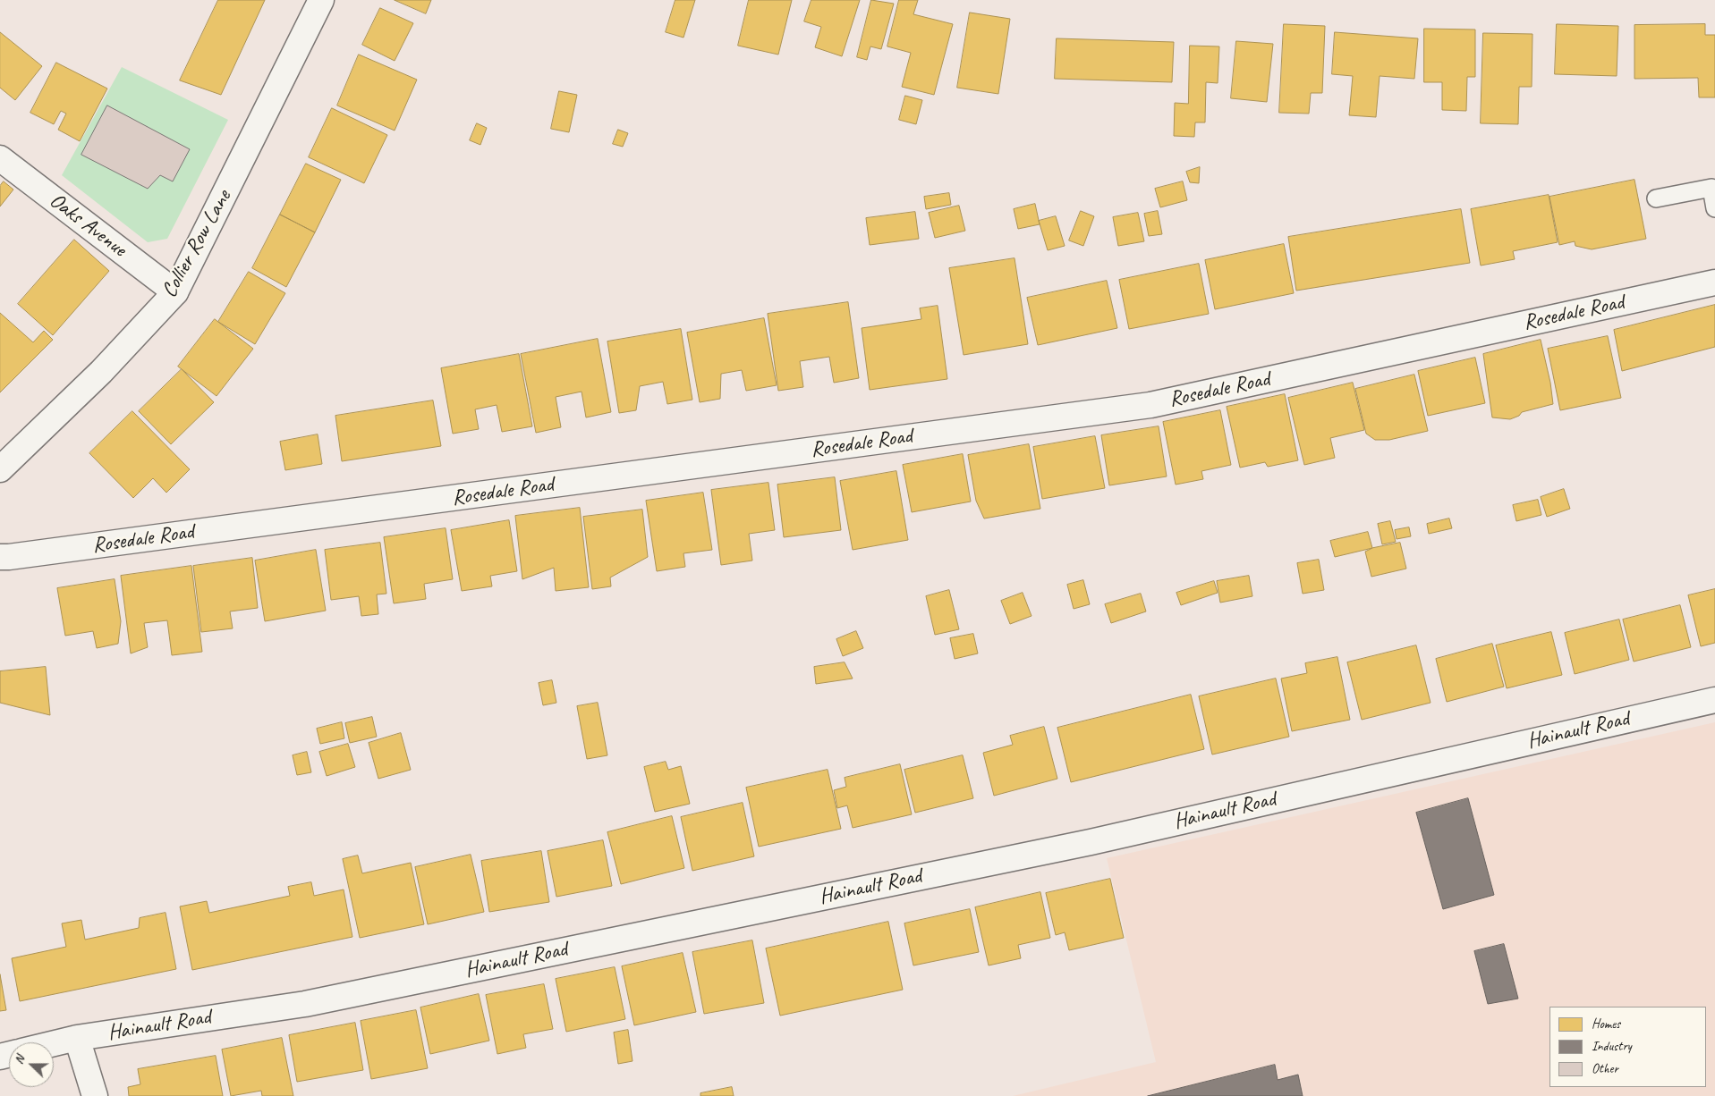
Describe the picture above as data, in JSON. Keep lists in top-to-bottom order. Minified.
{"streets":{"street":["Oaks Avenue","Collier Row Lane","Rosedale Road","Hainault Road"]},"crossings":[["Oaks Avenue","Collier Row Lane"]],"legend":["Homes","Industry","Other"],"north":"left"}
